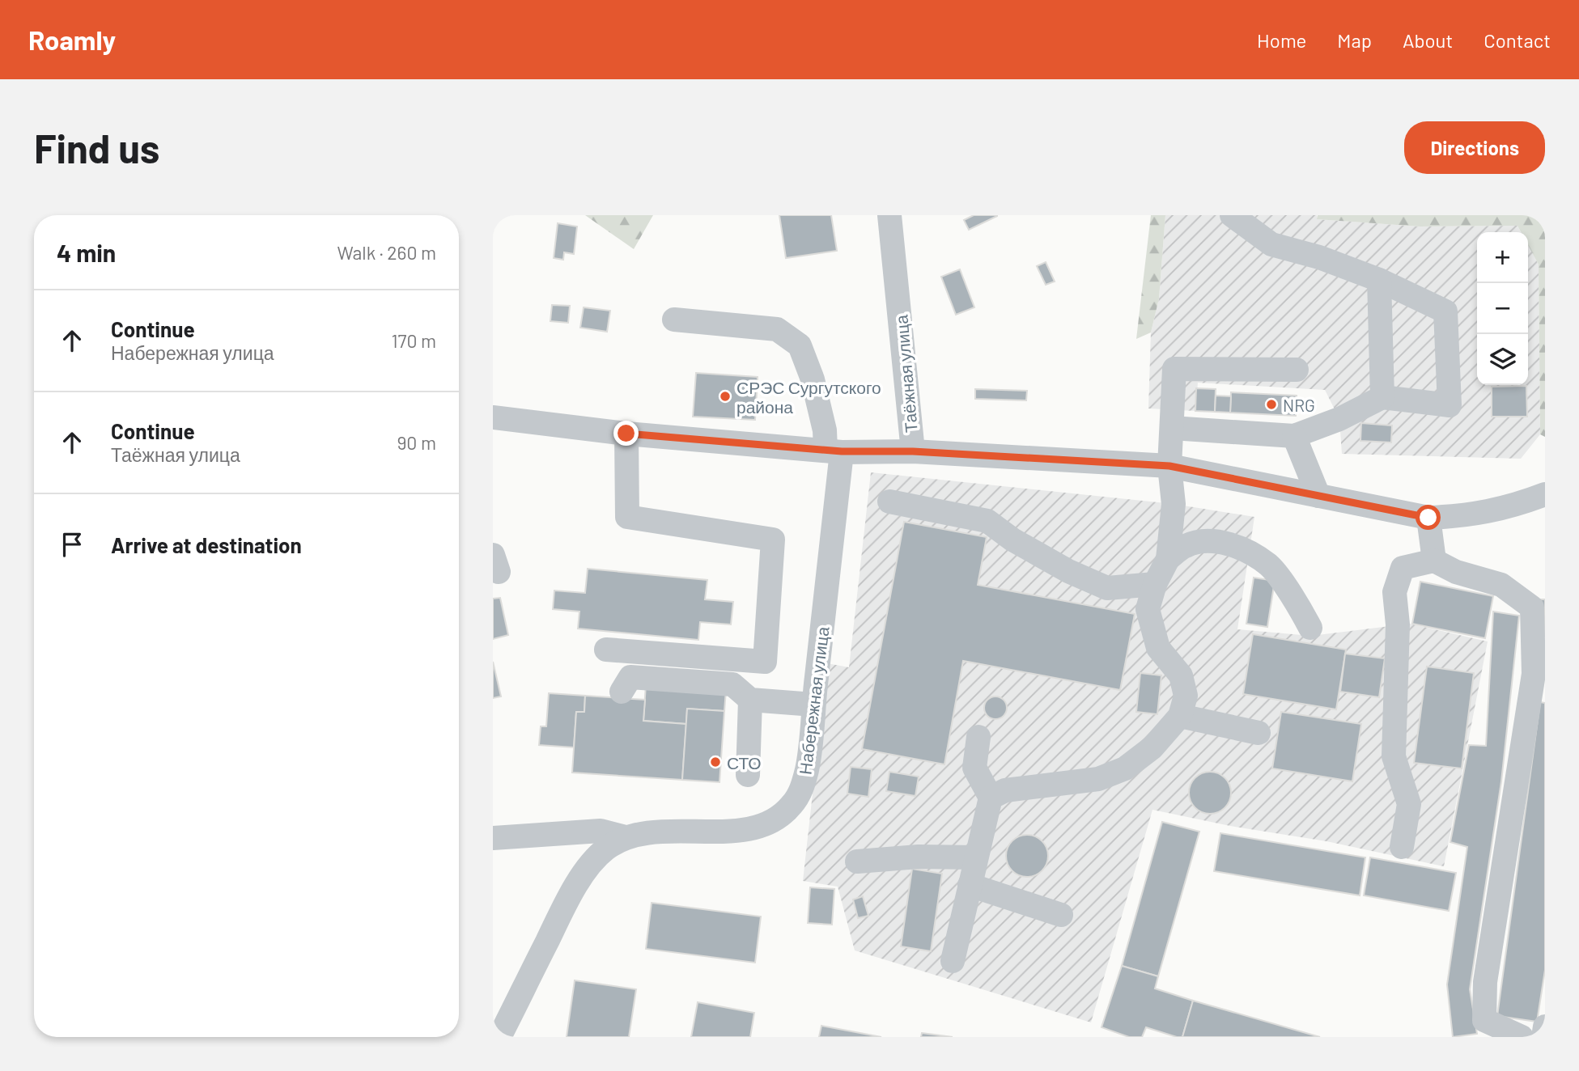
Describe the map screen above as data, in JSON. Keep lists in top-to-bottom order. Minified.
{"streets":{"street":["Таёжная улица","Набережная улица"]},"crossings":[["Таёжная улица","Набережная улица"]],"places":["СРЭС Сургутского района","NRG","СТО"],"page":{"header":"Roamly","nav":["Home","Map","About","Contact"],"buttons":"Directions","title":"Find us","heading":["4 min","Walk · 260 m"],"map_buttons":["+","−"],"list":[["Continue","Набережная улица","170 m"],["Continue","Таёжная улица","90 m"],"Arrive at destination"]}}
